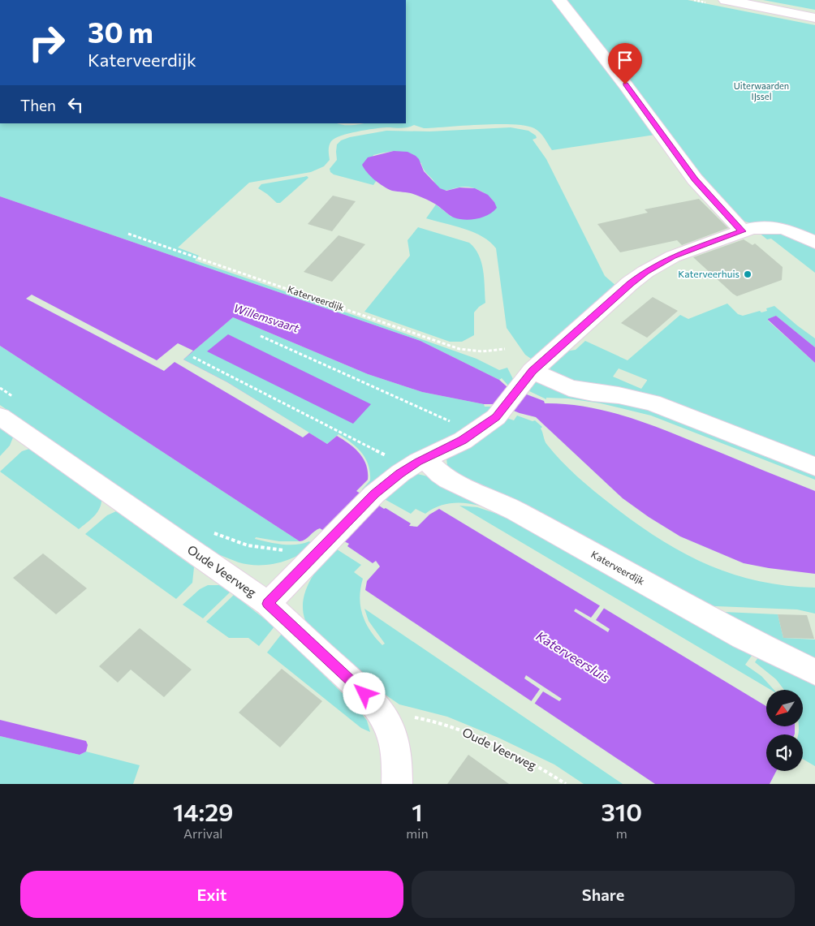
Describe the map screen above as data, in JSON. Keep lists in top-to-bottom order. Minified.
{"streets":{"street":["Katerveerdijk","Oude Veerweg"]},"water":["Willemsvaart","Katerveersluis"],"parks":["Uiterwaarden IJssel"],"places":["Katerveerhuis"],"north":"bottom left","page":{"turn":["30 m","Katerveerdijk"],"then":"Then","eta":["14:29","Arrival","1","min","310","m"],"buttons":["Exit","Share"]}}
